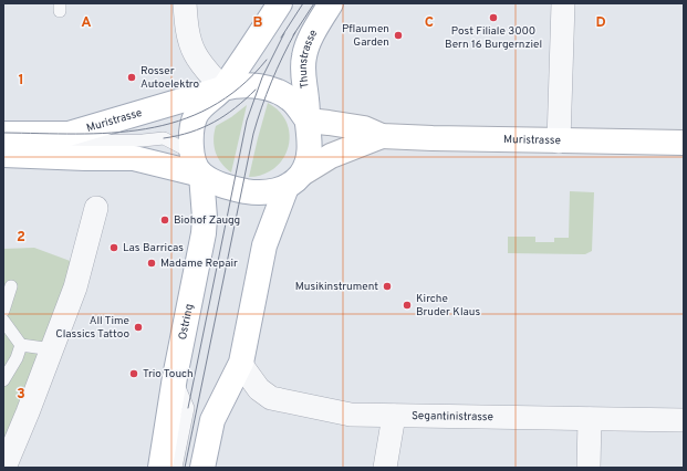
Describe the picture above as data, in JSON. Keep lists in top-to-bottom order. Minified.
{"streets":{"main road":["Thunstrasse","Muristrasse","Ostring"],"street":["Segantinistrasse"]},"crossings":[["Thunstrasse","Muristrasse"],["Thunstrasse","Ostring"],["Muristrasse","Ostring"]],"places":["Post Filiale 3000 Bern 16 Burgernziel","Pflaumen Garden","Rosser Autoelektro","Biohof Zaugg","Las Barricas","Madame Repair","Musikinstrument","Kirche Bruder Klaus","All Time Classics Tattoo","Trio Touch"],"grid":{"columns":["A","B","C","D"],"rows":["1","2","3"]}}
